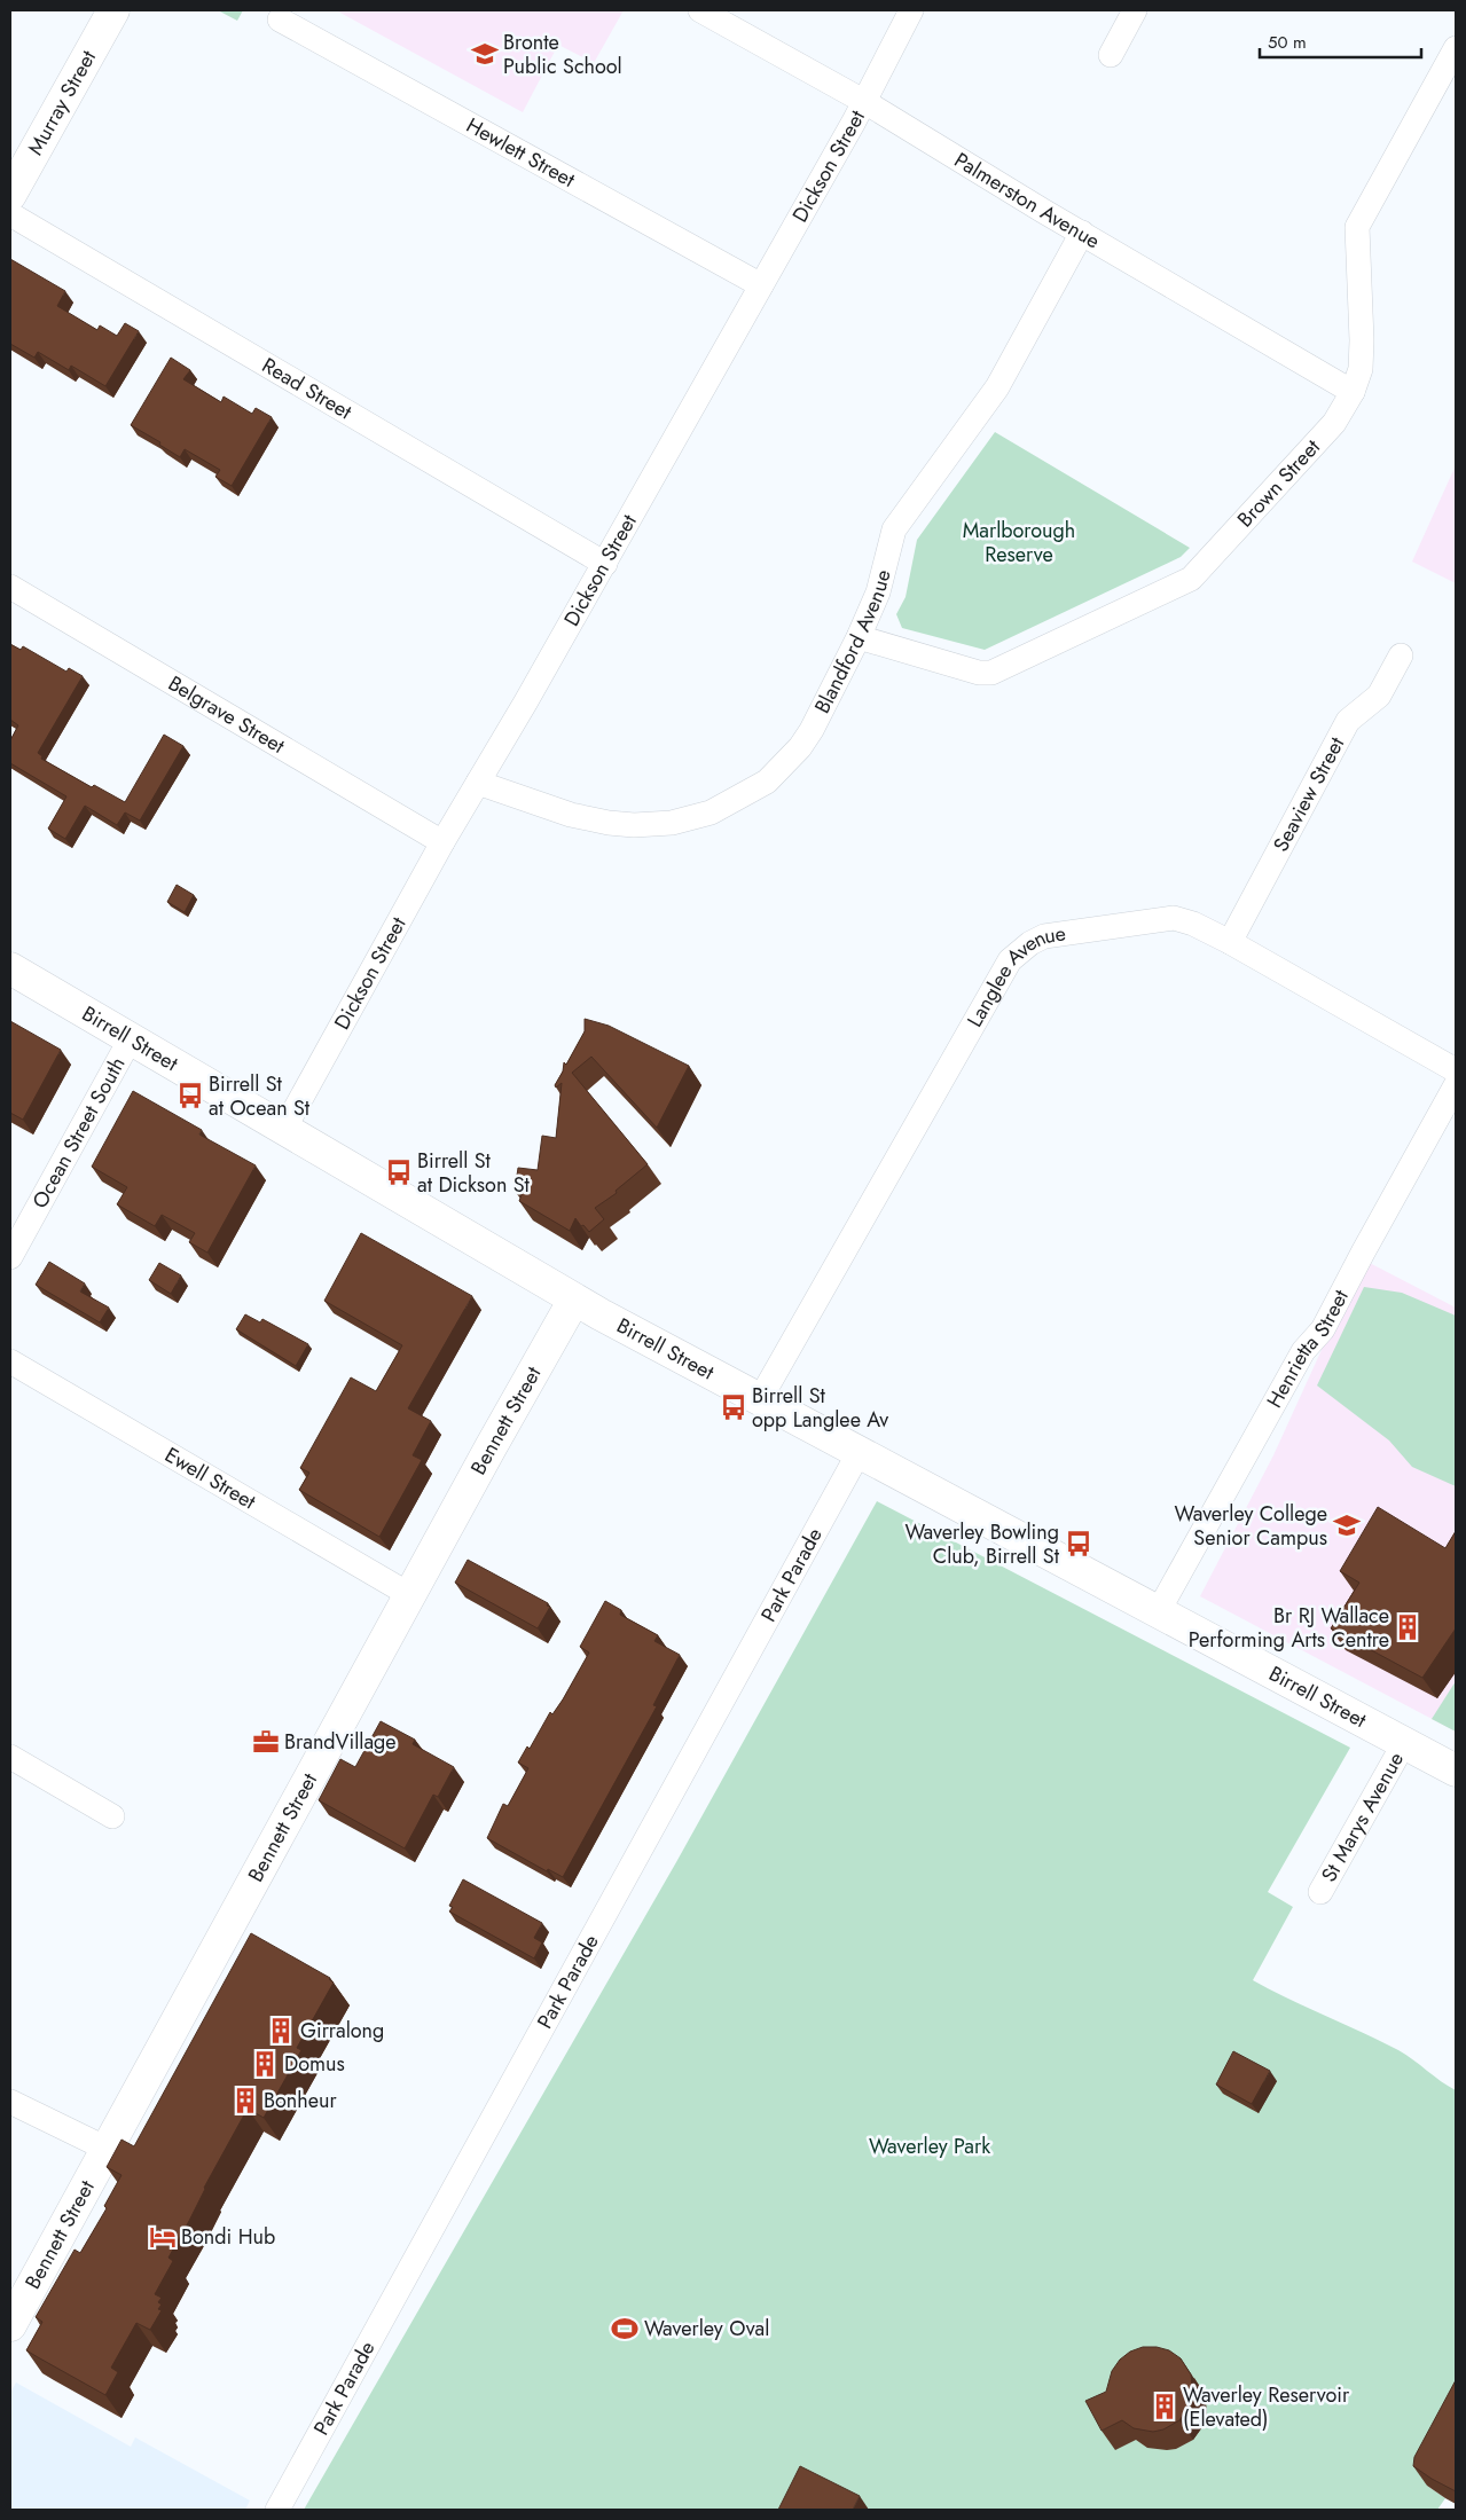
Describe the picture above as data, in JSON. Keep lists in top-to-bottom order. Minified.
{"streets":{"main road":["Murray Street","Birrell Street","Bennett Street"],"street":["Hewlett Street","Dickson Street","Palmerston Avenue","Read Street","Brown Street","Blandford Avenue","Belgrave Street","Seaview Street","Langlee Avenue","Ocean Street South","Henrietta Street","Ewell Street","Park Parade","St Marys Avenue"]},"crossings":[["Hewlett Street","Dickson Street"],["Dickson Street","Palmerston Avenue"],["Dickson Street","Read Street"],["Dickson Street","Blandford Avenue"],["Dickson Street","Belgrave Street"],["Dickson Street","Birrell Street"],["Palmerston Avenue","Brown Street"],["Palmerston Avenue","Blandford Avenue"],["Brown Street","Blandford Avenue"],["Seaview Street","Langlee Avenue"],["Langlee Avenue","Birrell Street"],["Birrell Street","Ocean Street South"],["Birrell Street","Henrietta Street"],["Birrell Street","Bennett Street"],["Birrell Street","Park Parade"],["Birrell Street","St Marys Avenue"],["Bennett Street","Ewell Street"]],"parks":["Marlborough Reserve","Waverley Park"],"places":{"school or university":["Bronte Public School","Waverley College Senior Campus"],"bus stop":["Birrell St at Ocean St","Birrell St at Dickson St","Birrell St opp Langlee Av","Waverley Bowling Club, Birrell St"],"building":["Br RJ Wallace Performing Arts Centre","Girralong","Domus","Bonheur","Waverley Reservoir (Elevated)"],"office":["BrandVillage"],"hotel":["Bondi Hub"],"sports":["Waverley Oval"]},"scale_bar":"50 m"}
